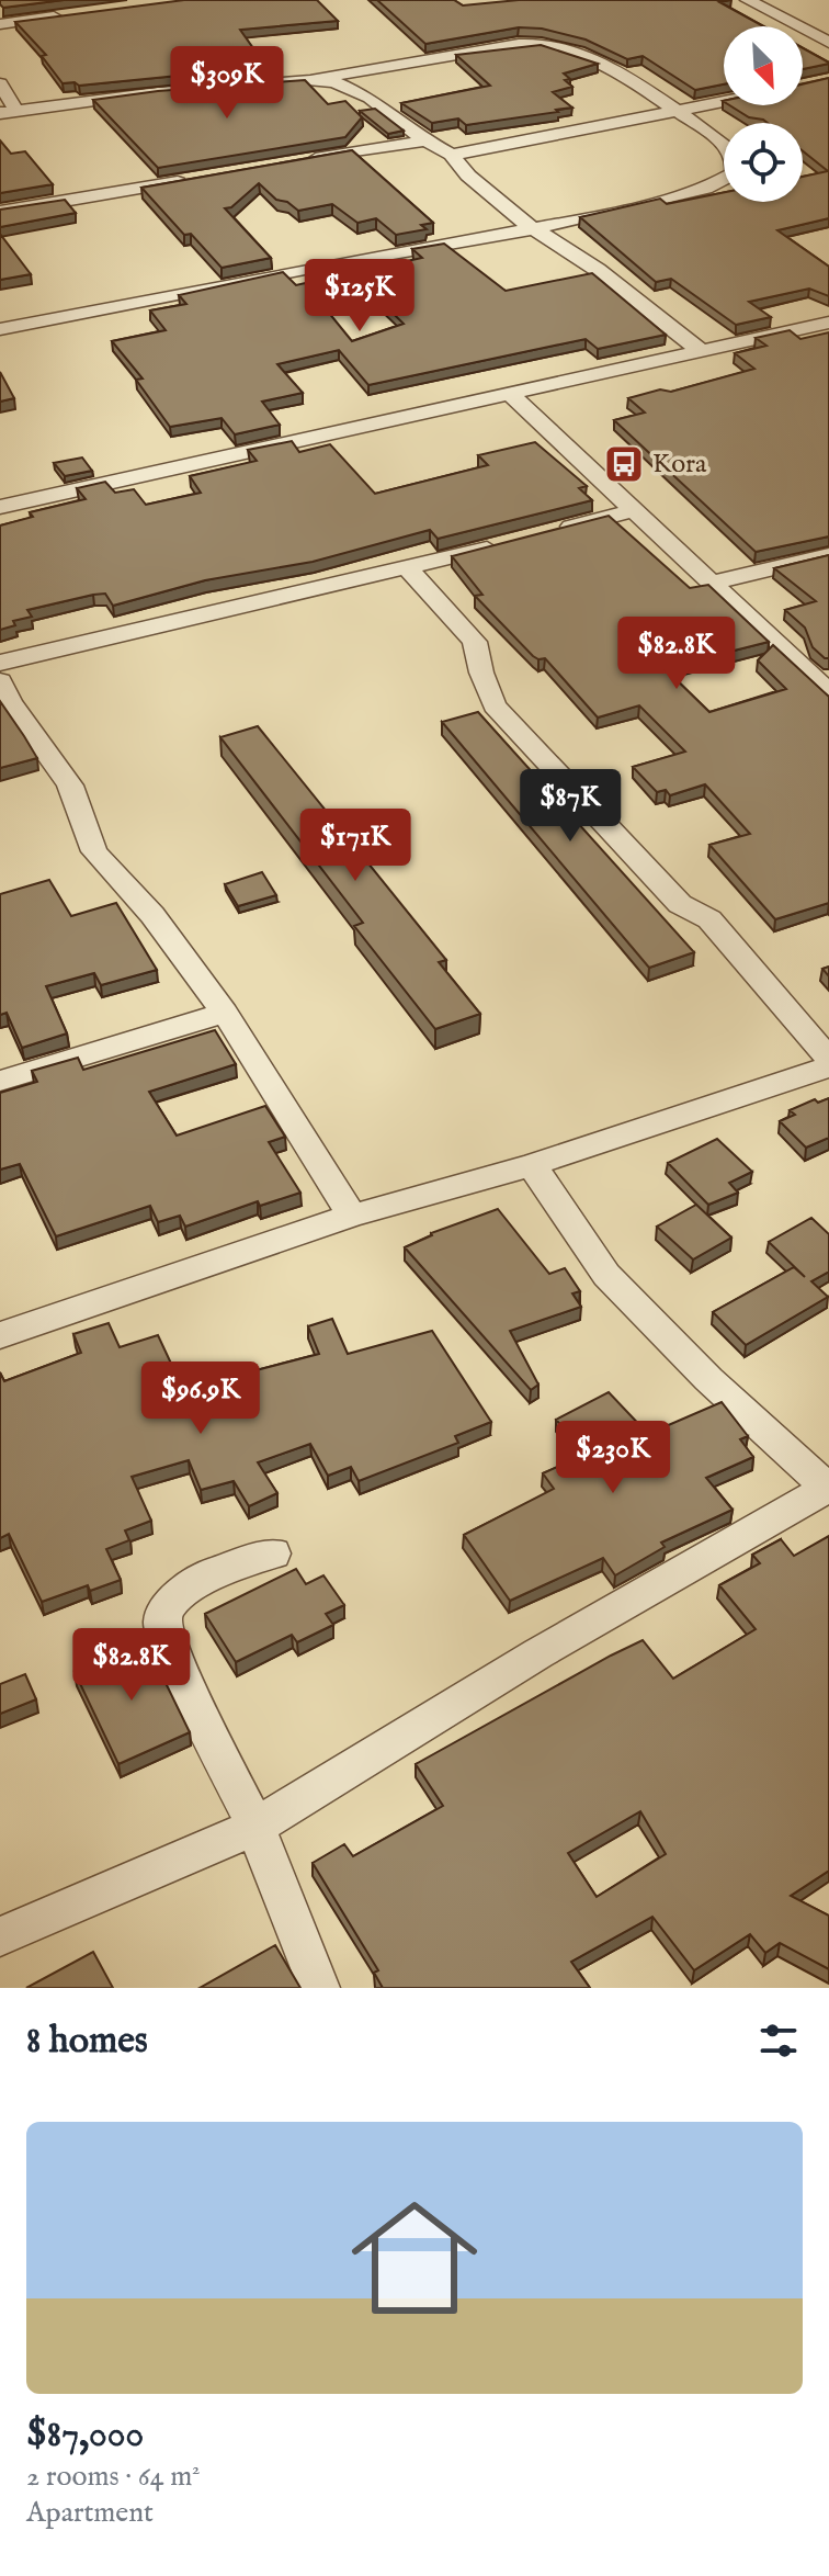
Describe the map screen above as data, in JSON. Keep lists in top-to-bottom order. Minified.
{"places":{"bus stop":["Kora"]},"north":"bottom right","page":{"price":["$309K","$125K","$82.8K","$87K","$171K","$96.9K","$230K","$82.8K"],"heading":"8 homes","list":[{"name":"$87,000","note":"2 rooms · 64 m² · Apartment"}]}}
